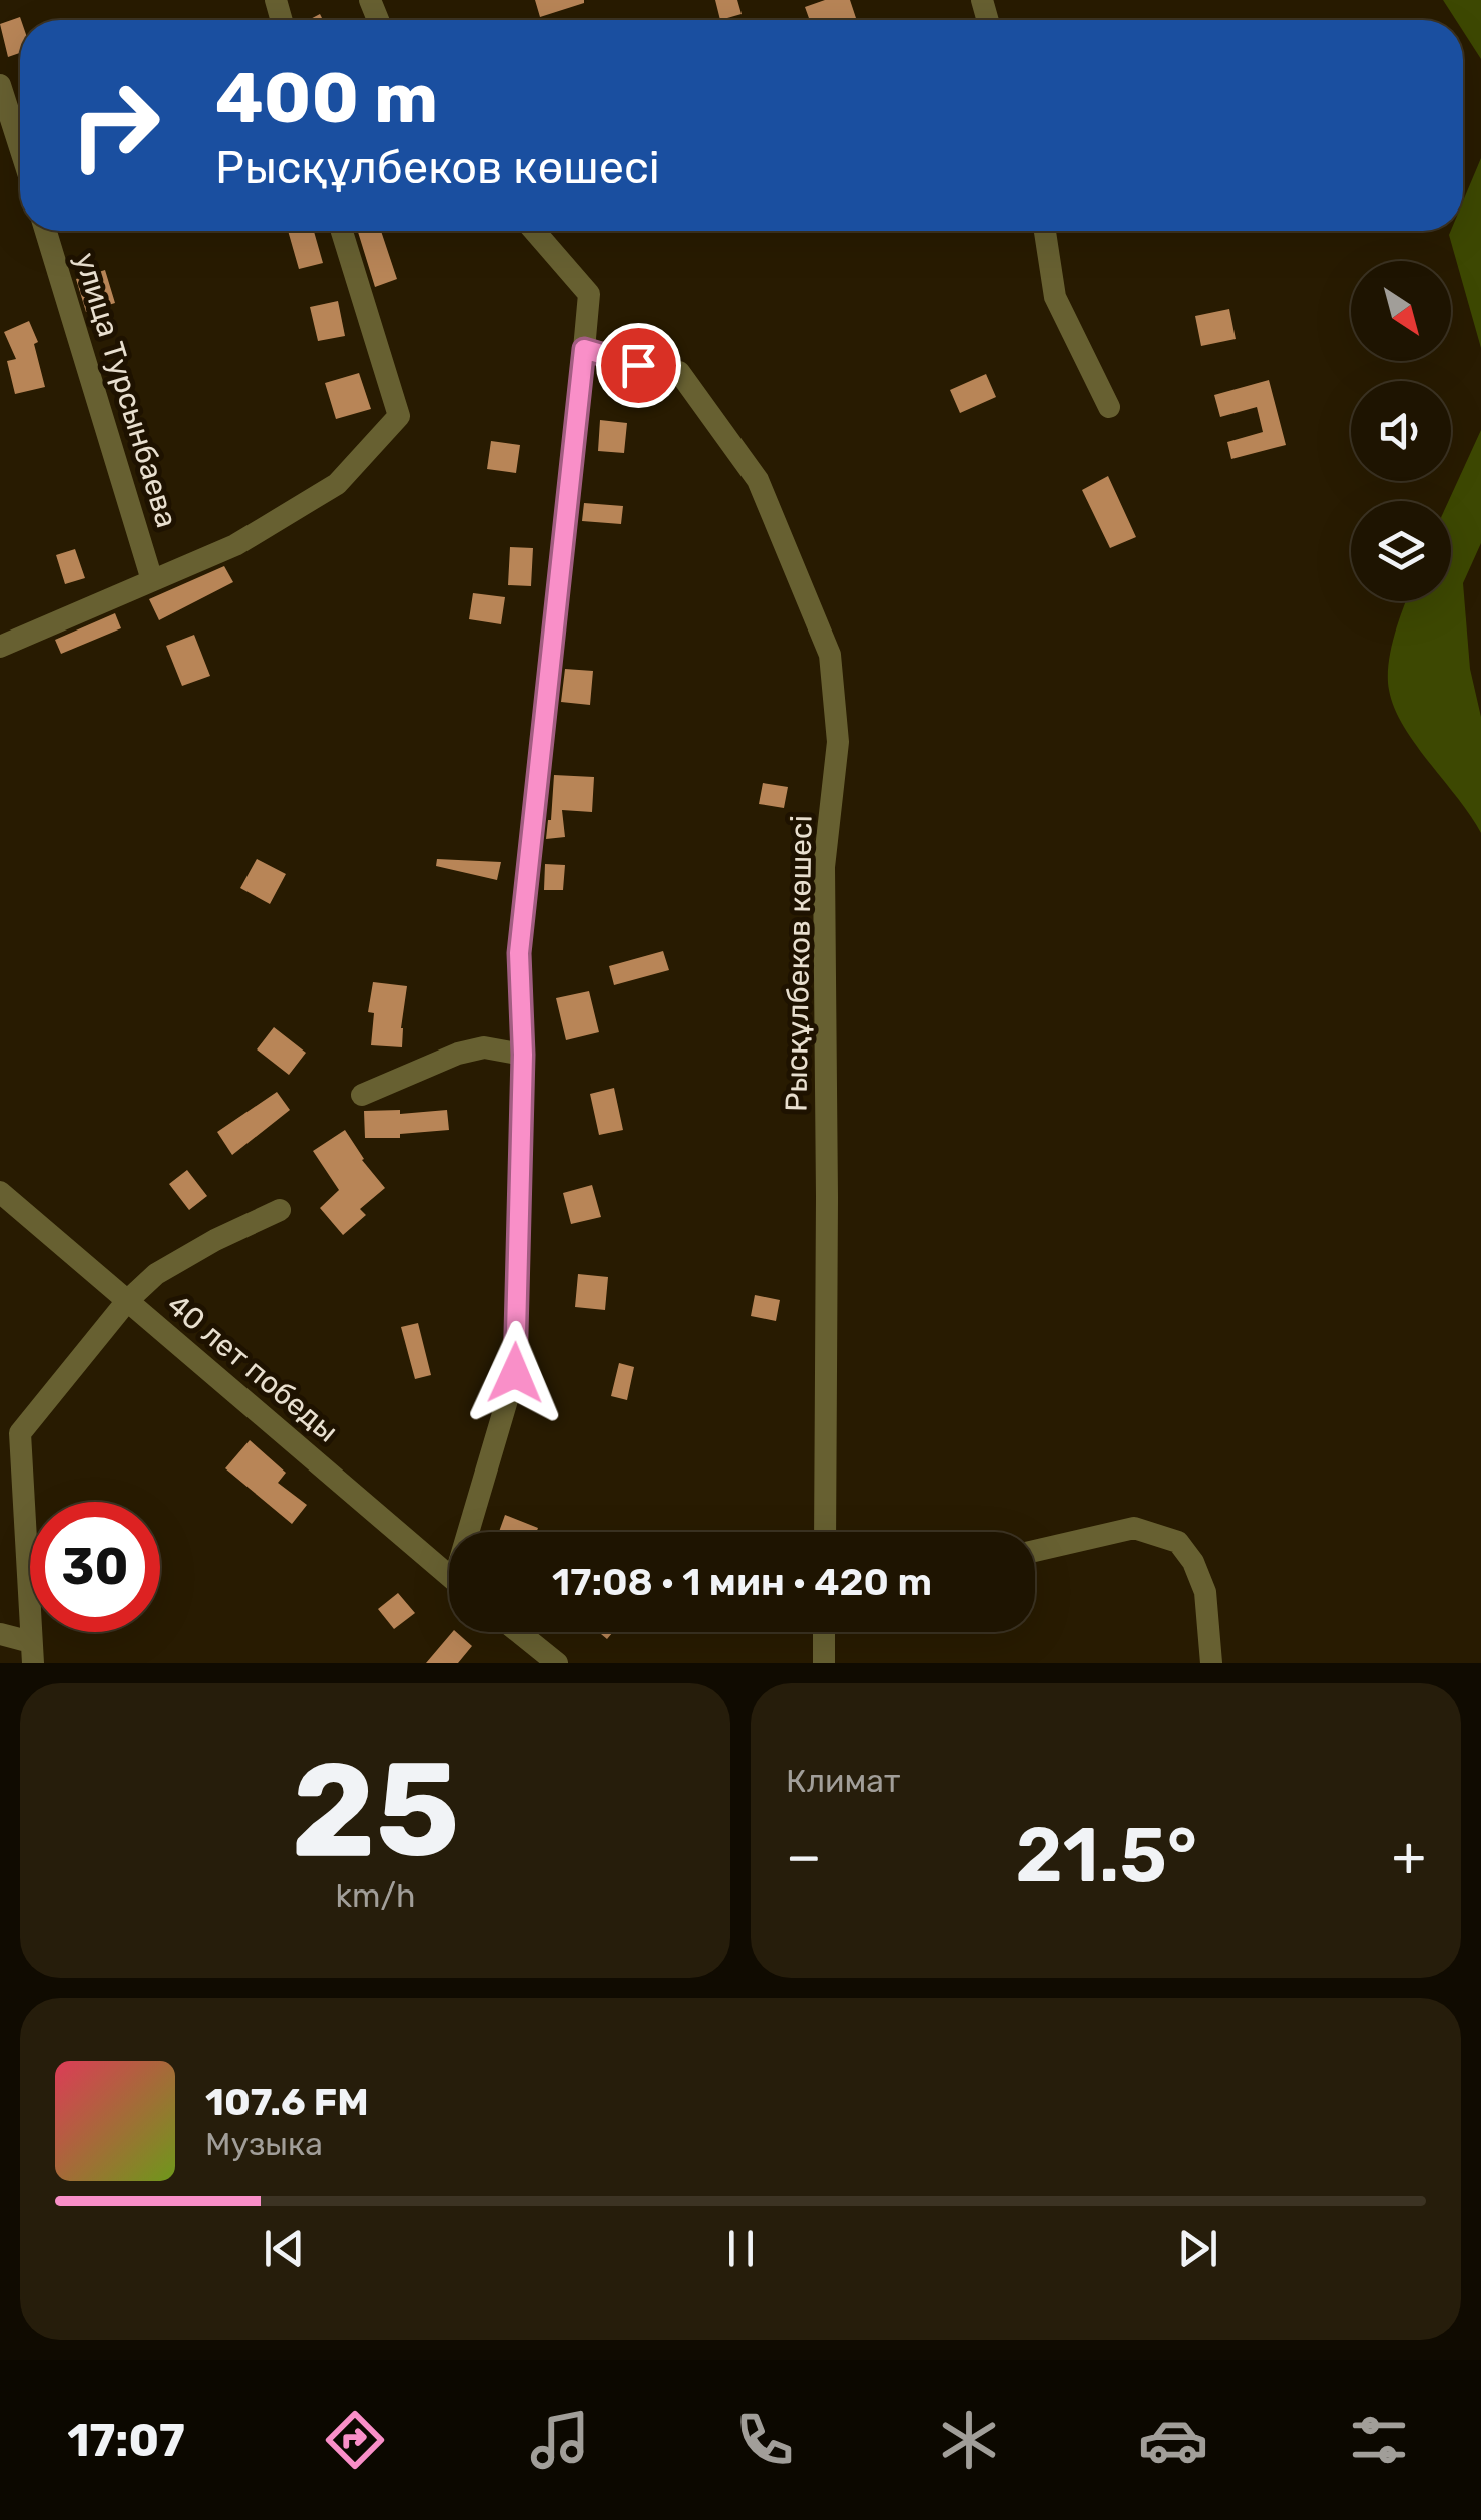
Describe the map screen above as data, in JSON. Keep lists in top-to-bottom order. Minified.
{"streets":{"street":["улица Турсынбаева","Рысқұлбеков көшесі","40 лет победы"]},"north":"bottom right","page":{"turn":["400 m","Рысқұлбеков көшесі"],"limit":"30","trip":"17:08 · 1 мин · 420 m","tile":[["25","km/h"],"Климат"],"heat":["−","21.5°","+"],"song":["107.6 FM","Музыка"],"tabs":"17:07"}}
